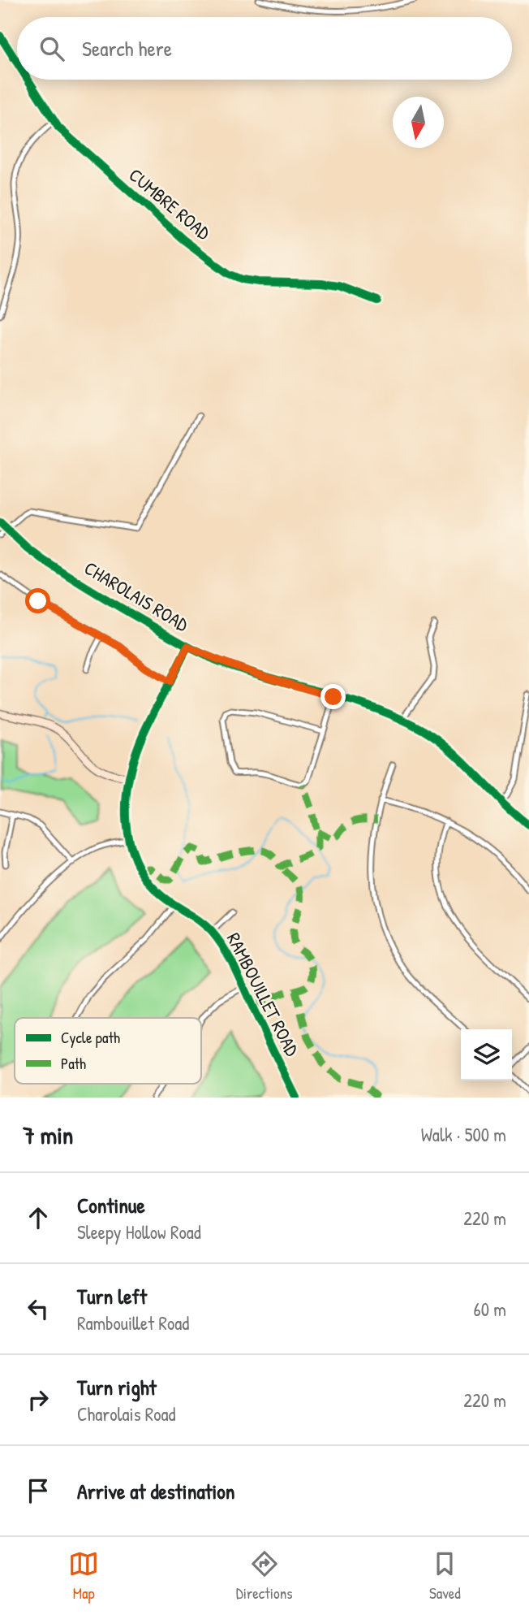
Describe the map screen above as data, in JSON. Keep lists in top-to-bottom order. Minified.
{"streets":{"street":["CUMBRE ROAD","CHAROLAIS ROAD","RAMBOUILLET ROAD"]},"crossings":[["CHAROLAIS ROAD","RAMBOUILLET ROAD"]],"legend":["Cycle path","Path"],"north":"bottom","page":{"search":"Search here","heading":["7 min","Walk · 500 m"],"list":[["Continue","Sleepy Hollow Road","220 m"],["Turn left","Rambouillet Road","60 m"],["Turn right","Charolais Road","220 m"],"Arrive at destination"],"nav":["Map","Directions","Saved"]}}
